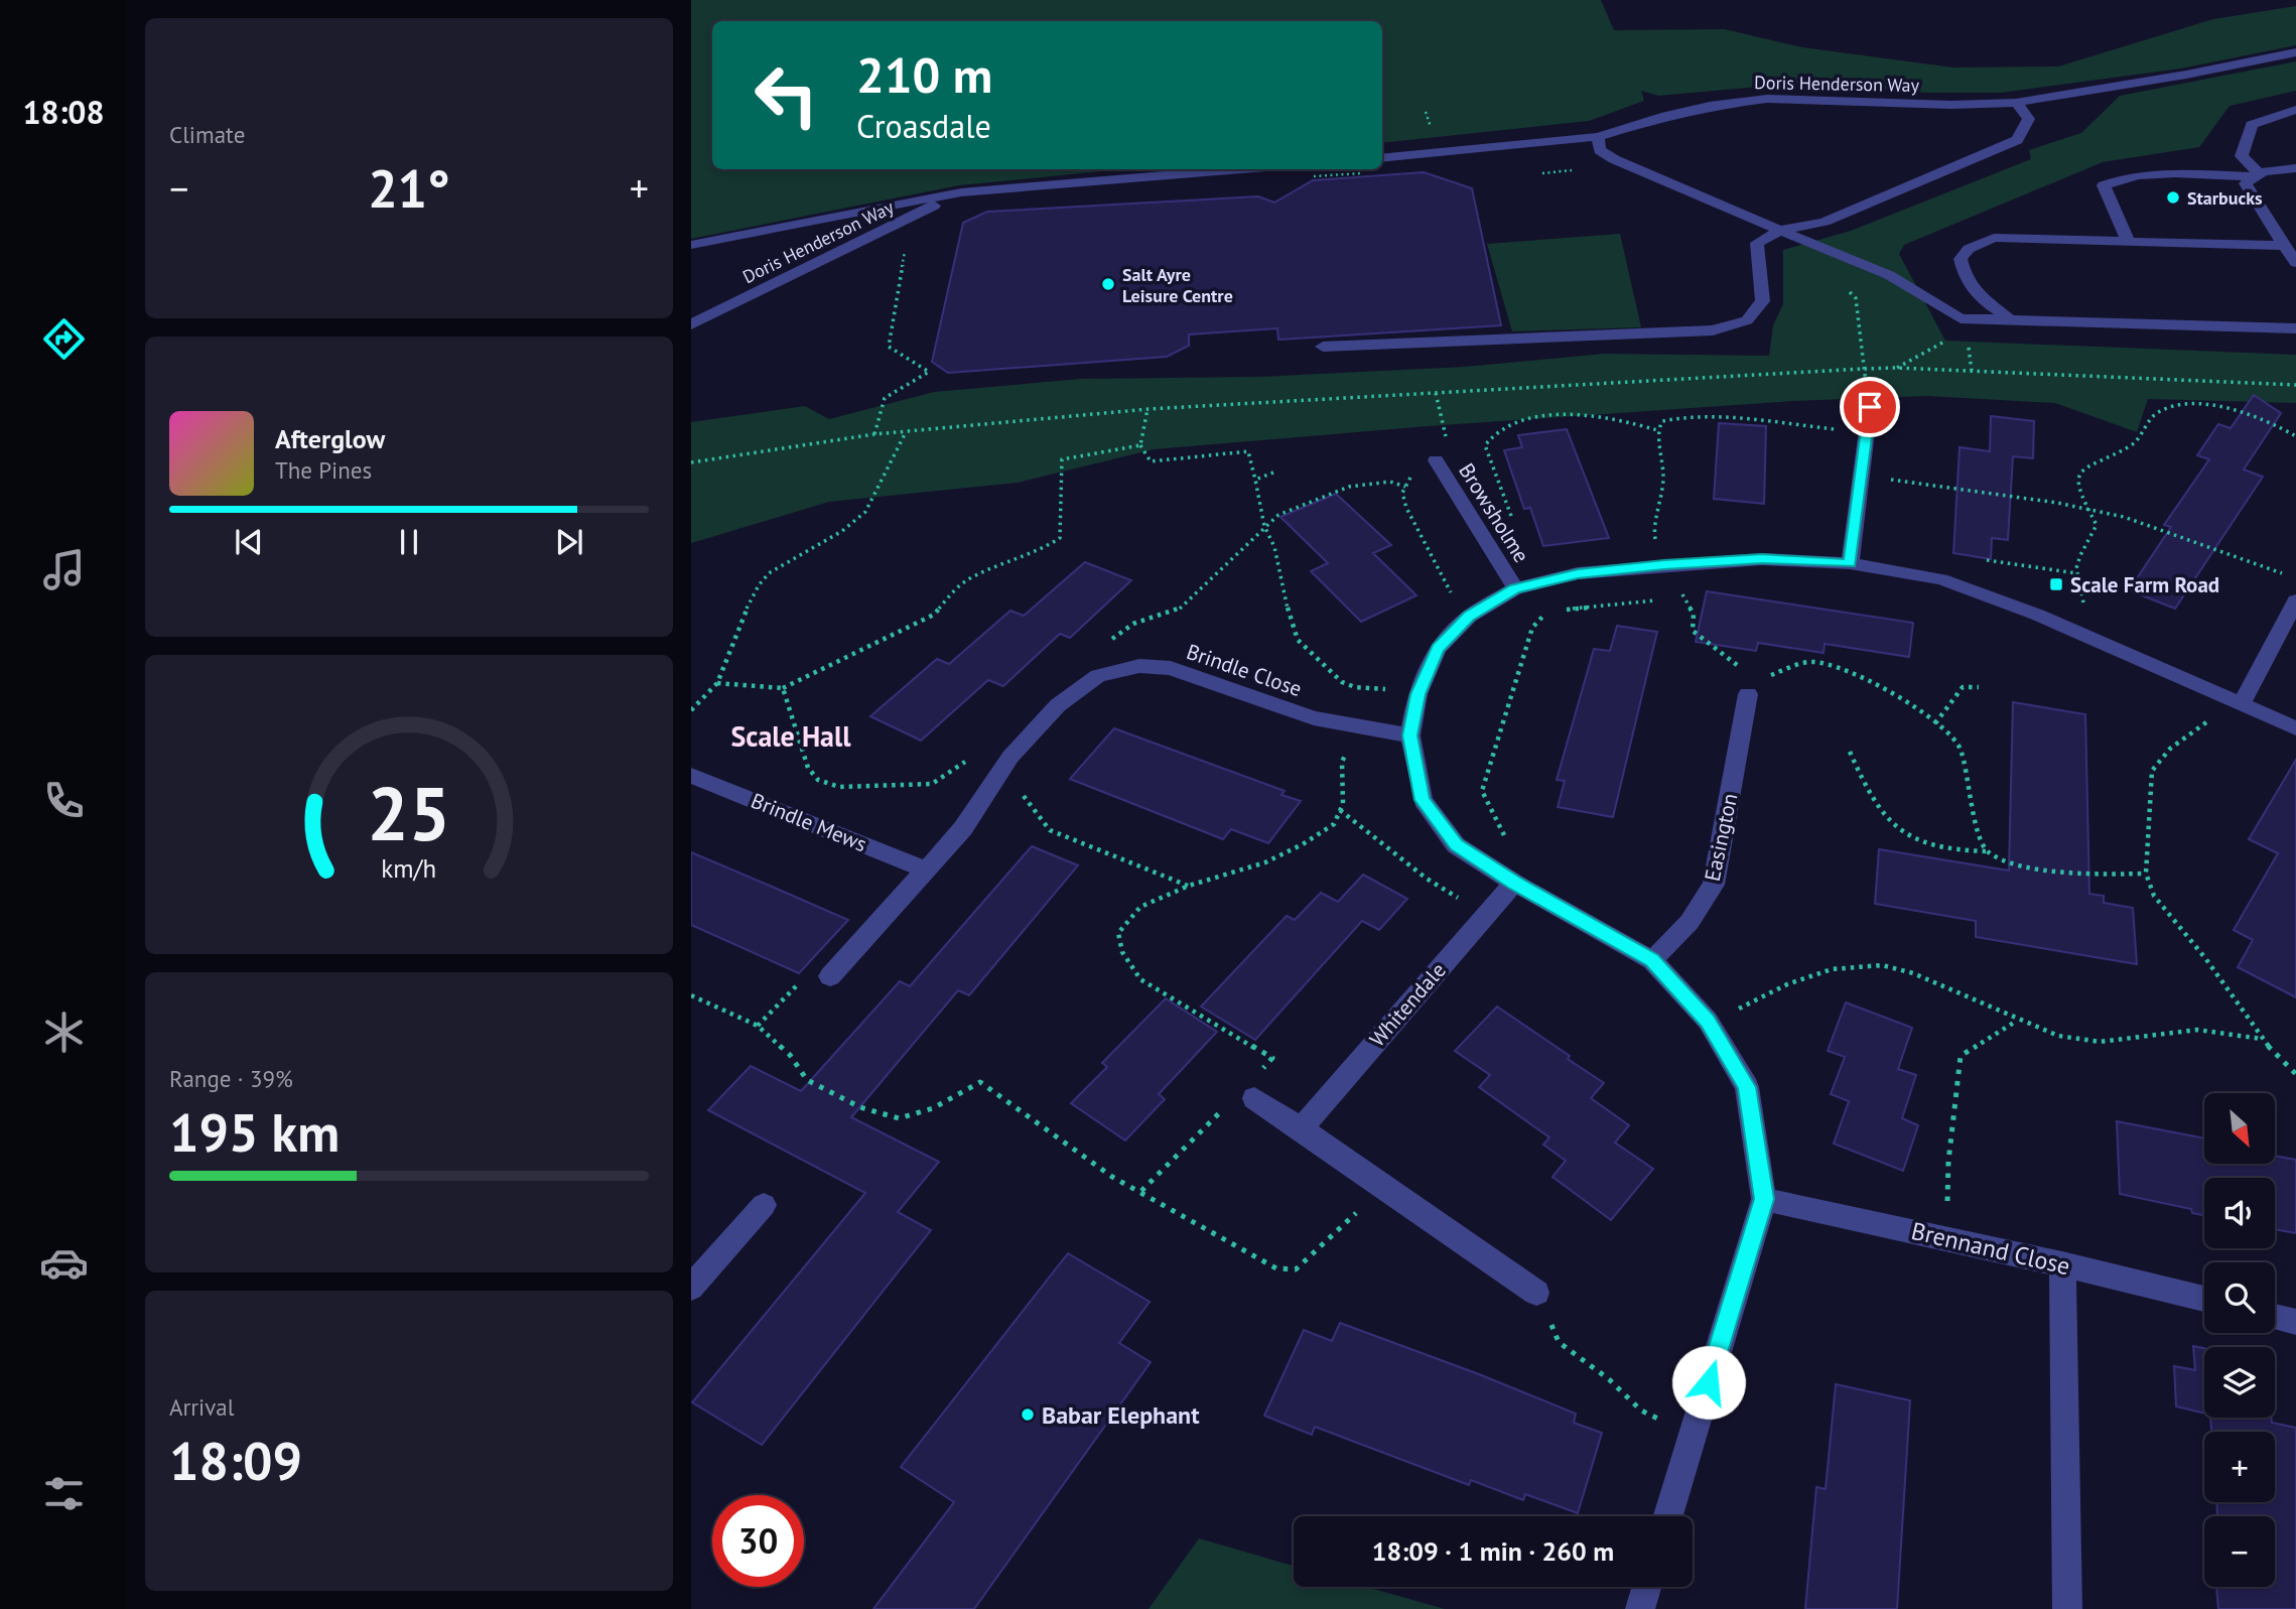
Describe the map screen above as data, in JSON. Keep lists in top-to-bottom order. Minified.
{"streets":{"street":["Doris Henderson Way","Browsholme","Brindle Close","Brindle Mews","Easington","Whitendale","Brennand Close"]},"districts":["Scale Hall"],"places":{"other":["Starbucks","Salt Ayre Leisure Centre","Babar Elephant"],"transit":["Scale Farm Road"]},"north":"bottom right","page":{"tabs":"18:08","tile":["Climate",["Range · 39%","195 km"],["Arrival","18:09"]],"turn":["210 m","Croasdale"],"heat":["−","21°","+"],"song":["Afterglow","The Pines"],"map_buttons":["+","−"],"limit":"30","trip":"18:09 · 1 min · 260 m","gauge":["25","km/h"]}}
